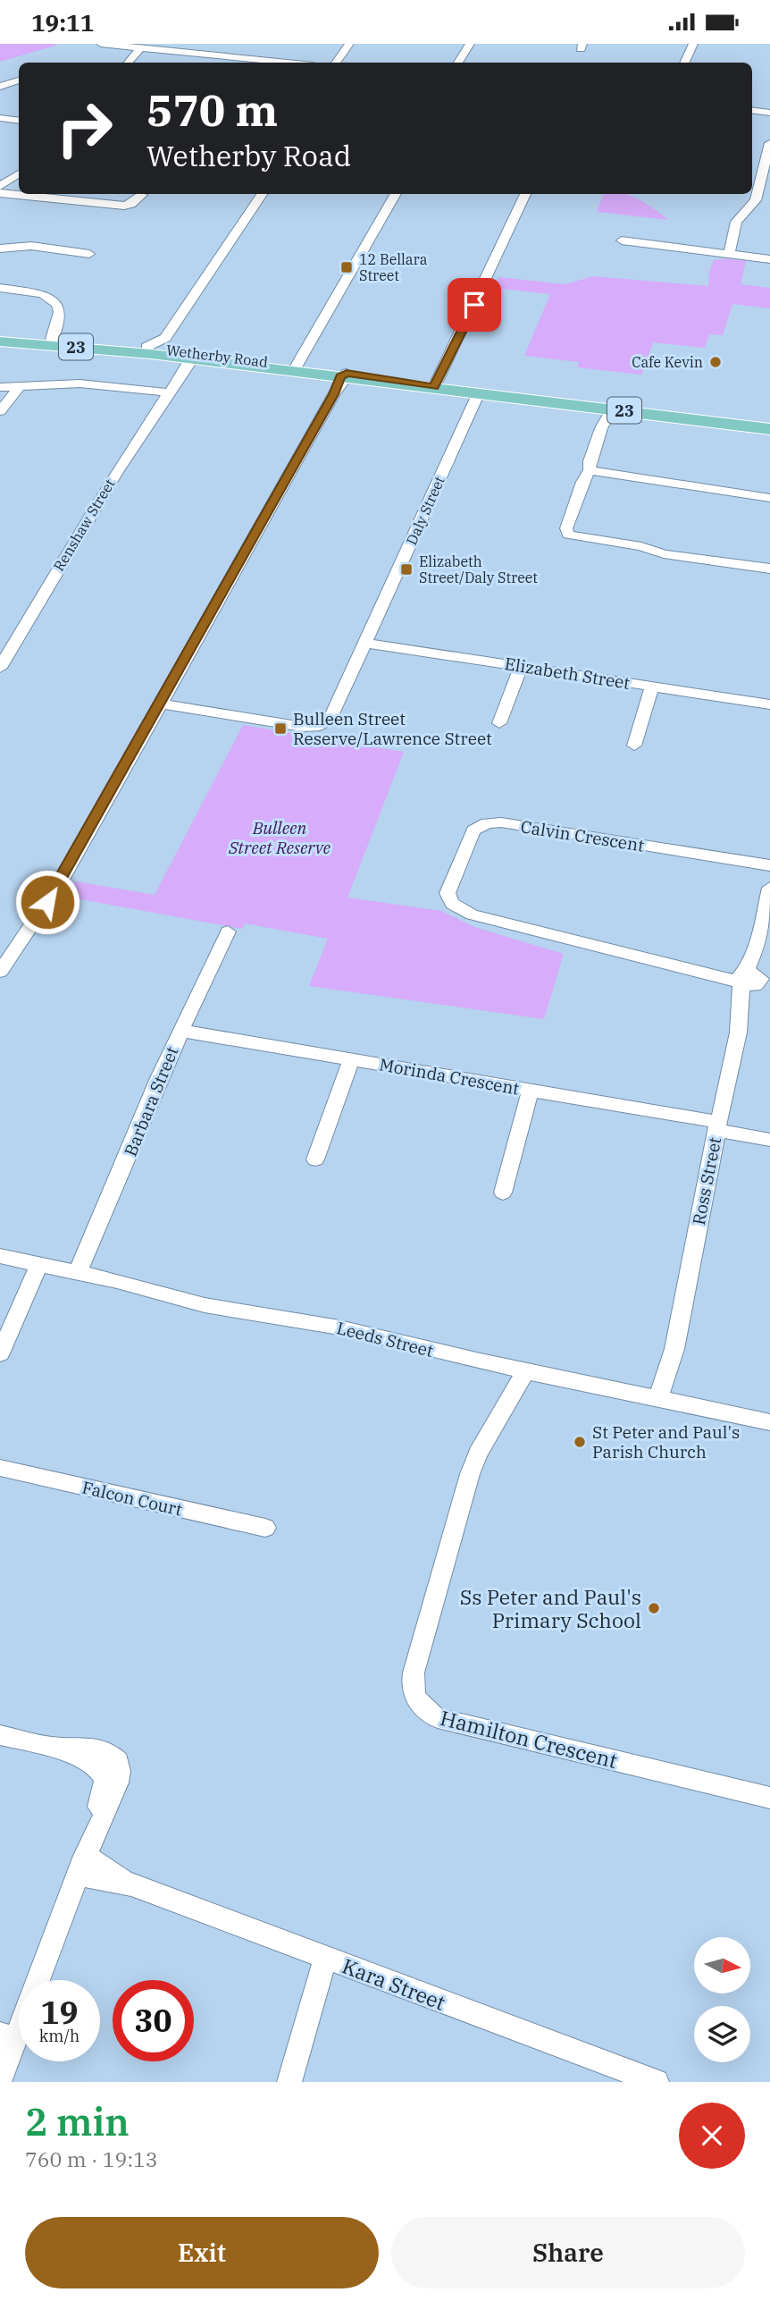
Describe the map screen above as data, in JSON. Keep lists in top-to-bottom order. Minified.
{"streets":{"main road":["23","Wetherby Road"],"street":["Daly Street","Renshaw Street","Elizabeth Street","Calvin Crescent","Morinda Crescent","Barbara Street","Ross Street","Leeds Street","Falcon Court","Hamilton Crescent","Kara Street"]},"crossings":[["Wetherby Road","Daly Street"],["Wetherby Road","Renshaw Street"],["Daly Street","Elizabeth Street"],["Calvin Crescent","Ross Street"],["Morinda Crescent","Barbara Street"],["Morinda Crescent","Ross Street"],["Barbara Street","Leeds Street"],["Ross Street","Leeds Street"],["Leeds Street","Hamilton Crescent"]],"parks":["Bulleen Street Reserve"],"places":{"transit":["12 Bellara Street","Elizabeth Street/Daly Street","Bulleen Street Reserve/Lawrence Street"],"other":["Cafe Kevin","St Peter and Paul's Parish Church","Ss Peter and Paul's Primary School"]},"north":"right","page":{"status":"19:11","turn":["570 m","Wetherby Road"],"speed":"19 km/h","limit":"30","heading":["2 min","760 m · 19:13"],"buttons":["Exit","Share"]}}
